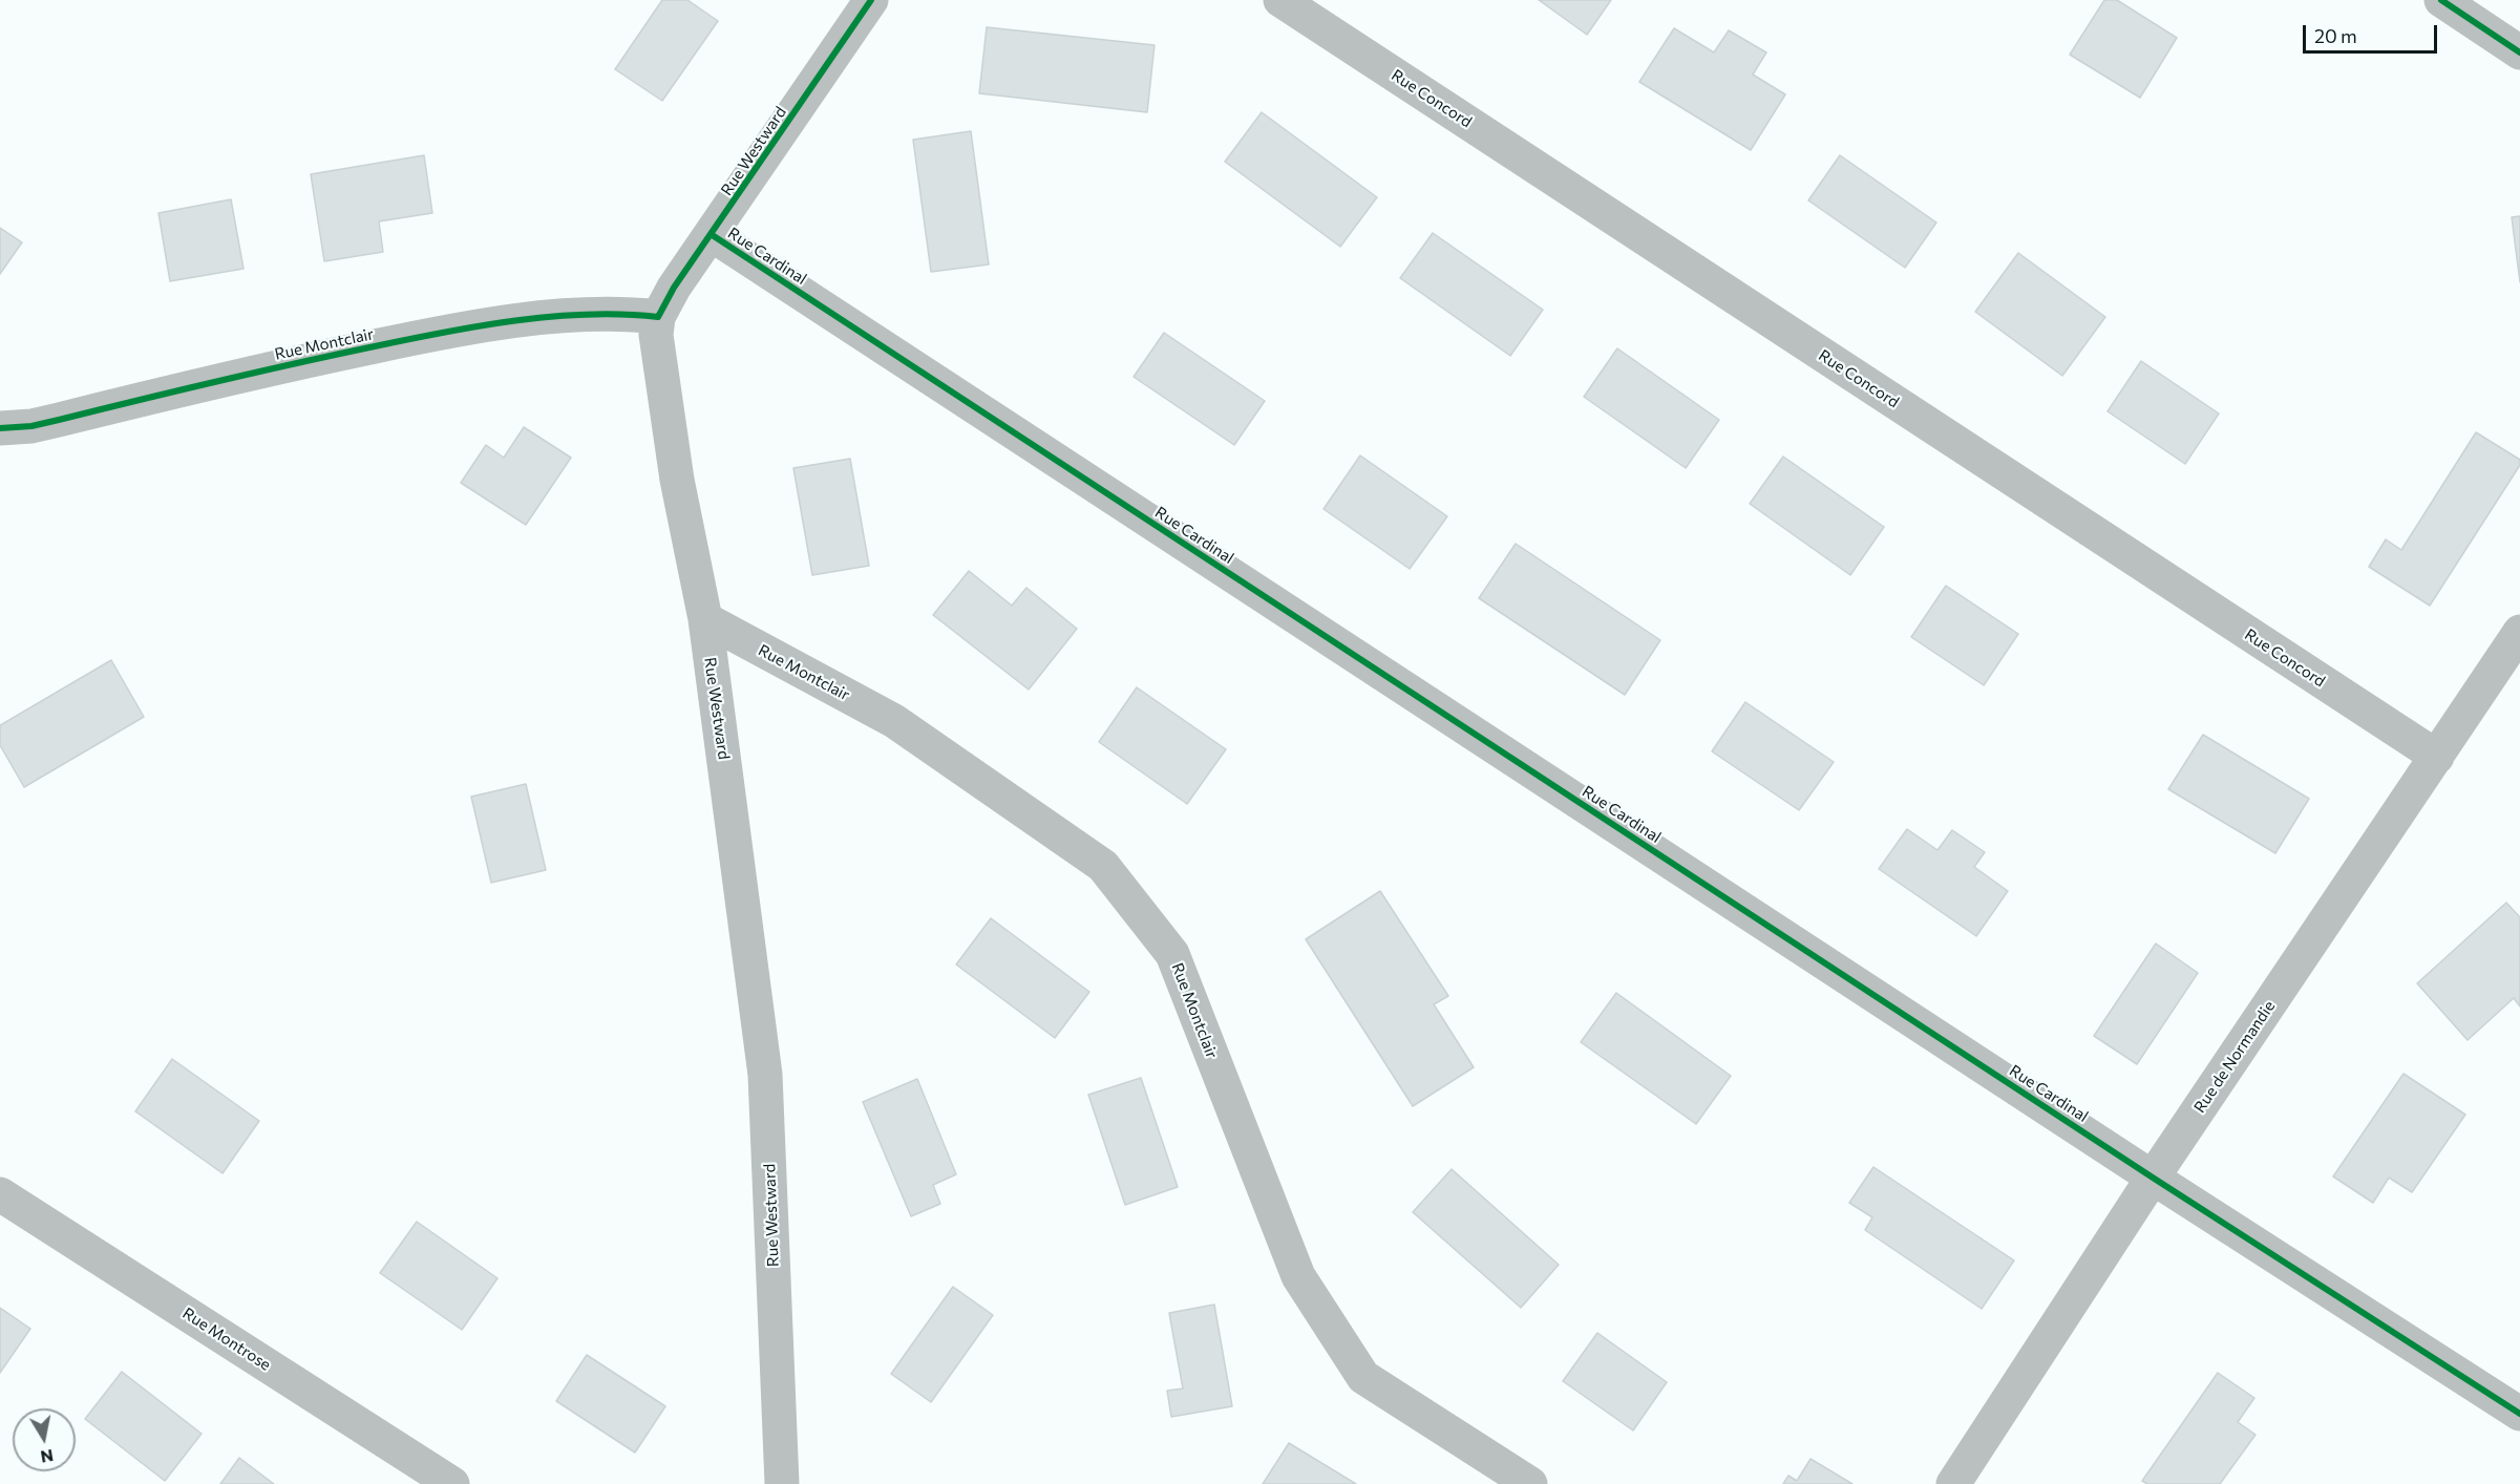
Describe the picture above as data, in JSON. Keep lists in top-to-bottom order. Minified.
{"streets":{"street":["Rue Concord","Rue Westward","Rue Cardinal","Rue Montclair","Rue de Normandie","Rue Montrose"]},"crossings":[["Rue Concord","Rue de Normandie"],["Rue Westward","Rue Cardinal"],["Rue Westward","Rue Montclair"],["Rue Cardinal","Rue de Normandie"]],"scale_bar":"20 m","north":"bottom"}
